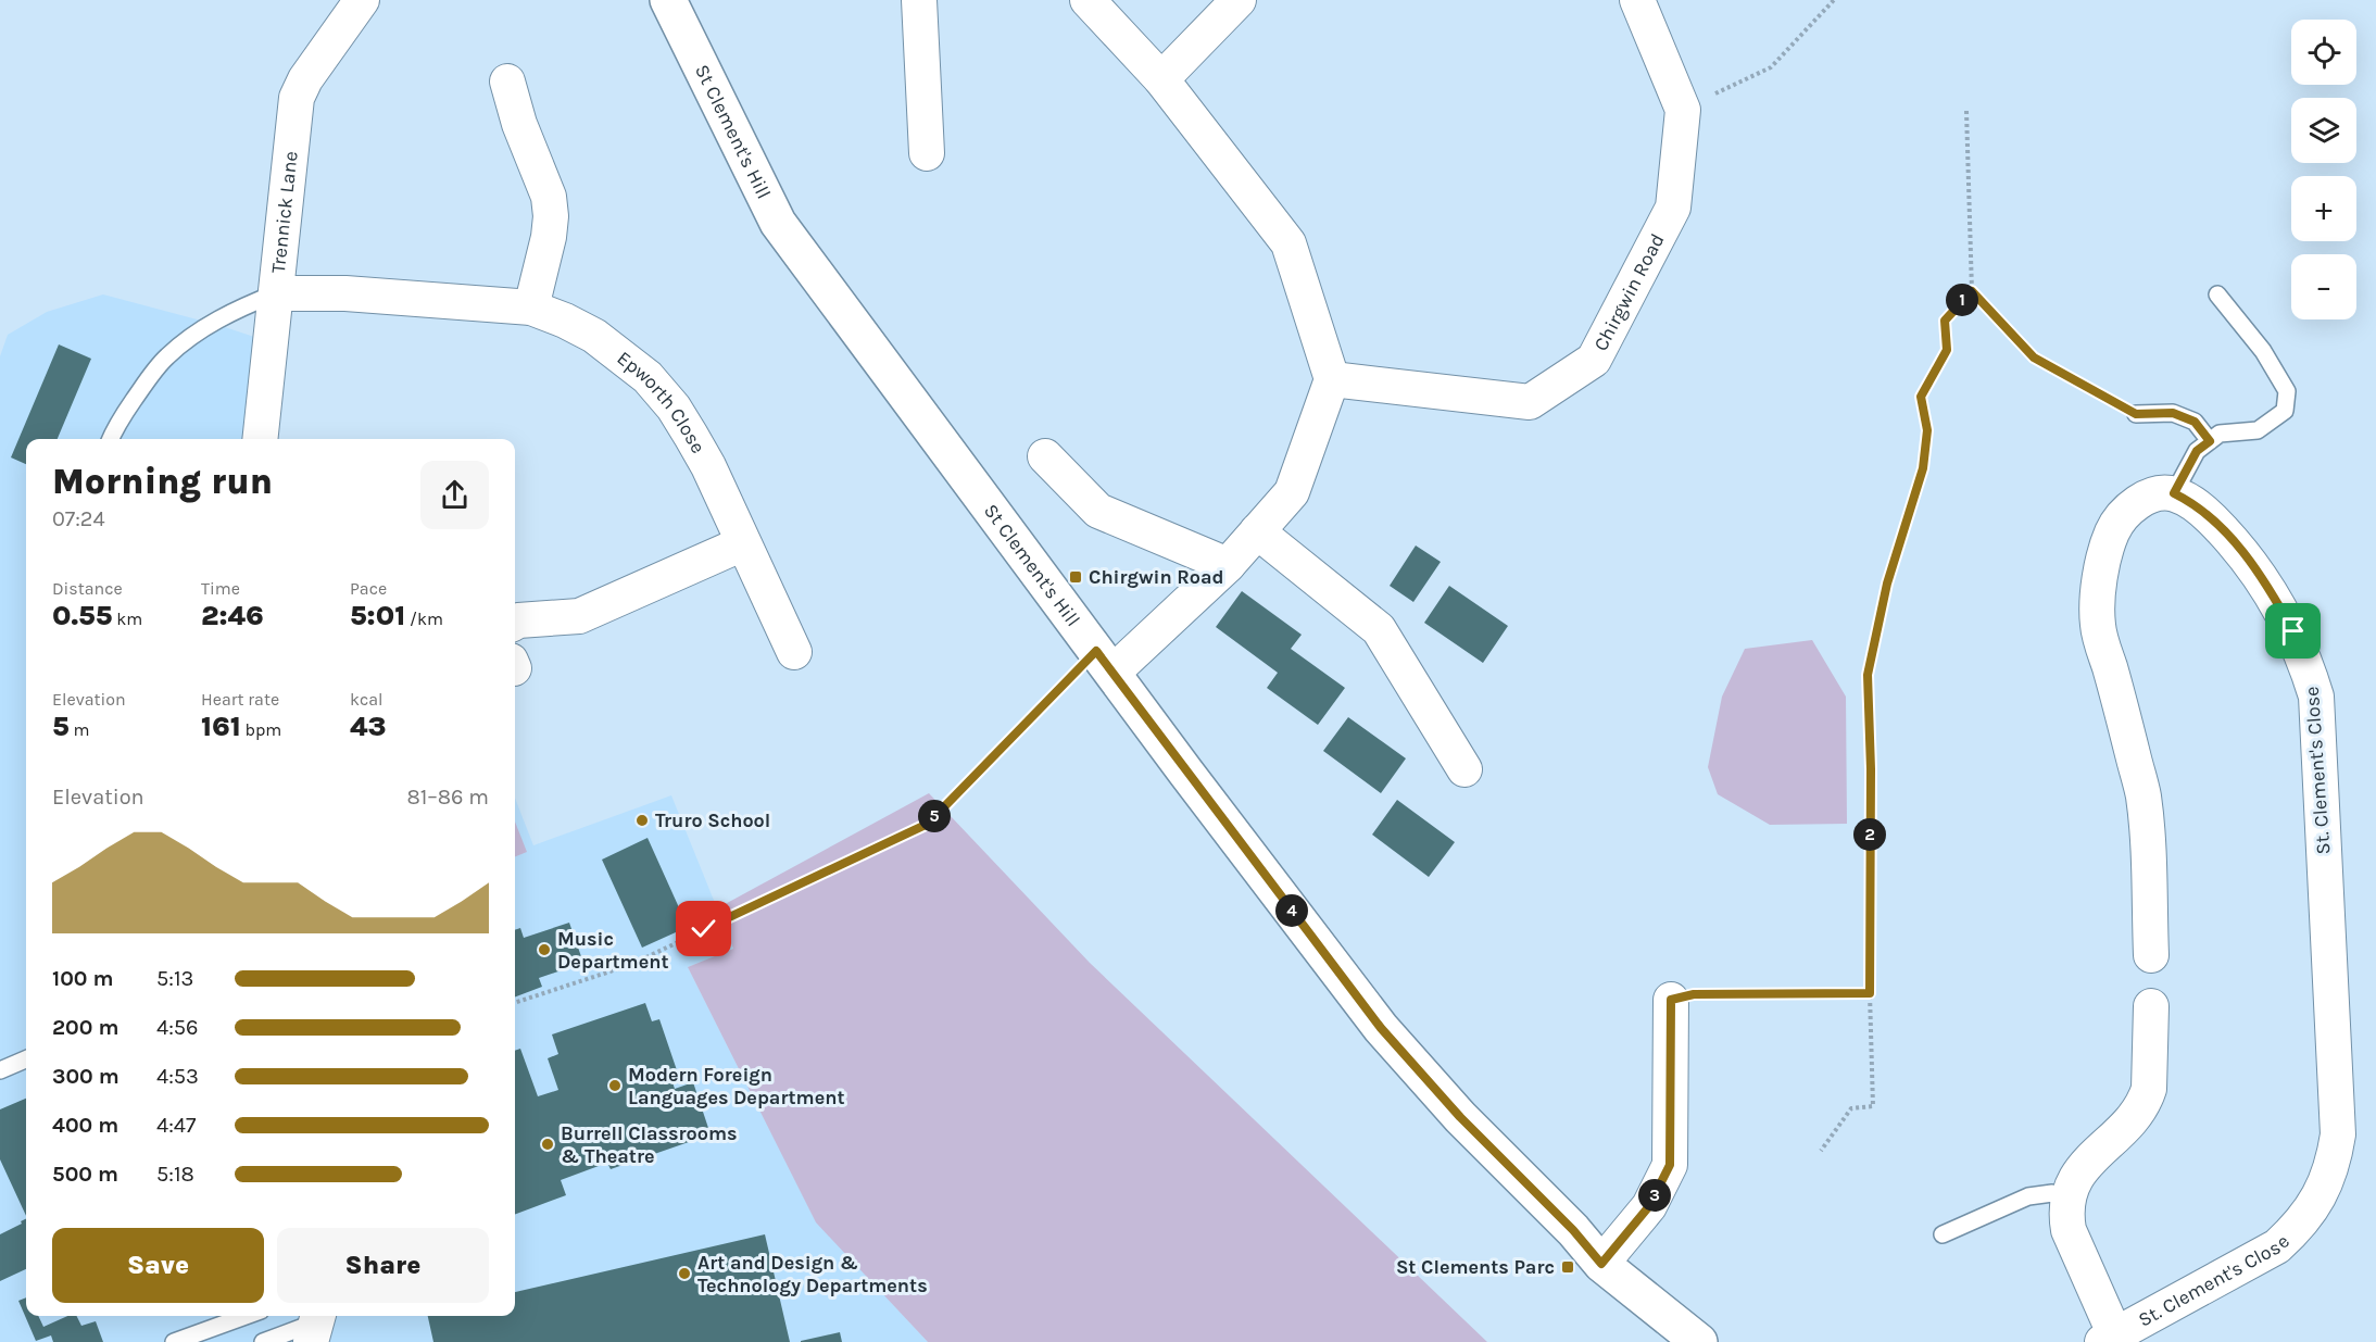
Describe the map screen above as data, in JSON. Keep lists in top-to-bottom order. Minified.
{"streets":{"street":["St Clement's Hill","Trennick Lane","Chirgwin Road","Epworth Close","St. Clement's Close"]},"crossings":[["Trennick Lane","Epworth Close"]],"places":{"transit":["Chirgwin Road","St Clements Parc"],"other":["Truro School","Music Department","Modern Foreign Languages Department","Burrell Classrooms & Theatre","Art and Design & Technology Departments"]},"page":{"map_buttons":["+","−"],"pins":["1","5","2","4","3"],"heading":["Morning run","07:24"],"stats":[["Distance","0.55 km"],["Time","2:46"],["Pace","5:01 /km"],["Elevation","5 m"],["Heart rate","161 bpm"],["kcal","43"]],"chart":["Elevation","81–86 m"],"list":[{"name":"100 m","note":"5:13"},{"name":"200 m","note":"4:56"},{"name":"300 m","note":"4:53"},{"name":"400 m","note":"4:47"},{"name":"500 m","note":"5:18"}],"buttons":["Save","Share"]}}
